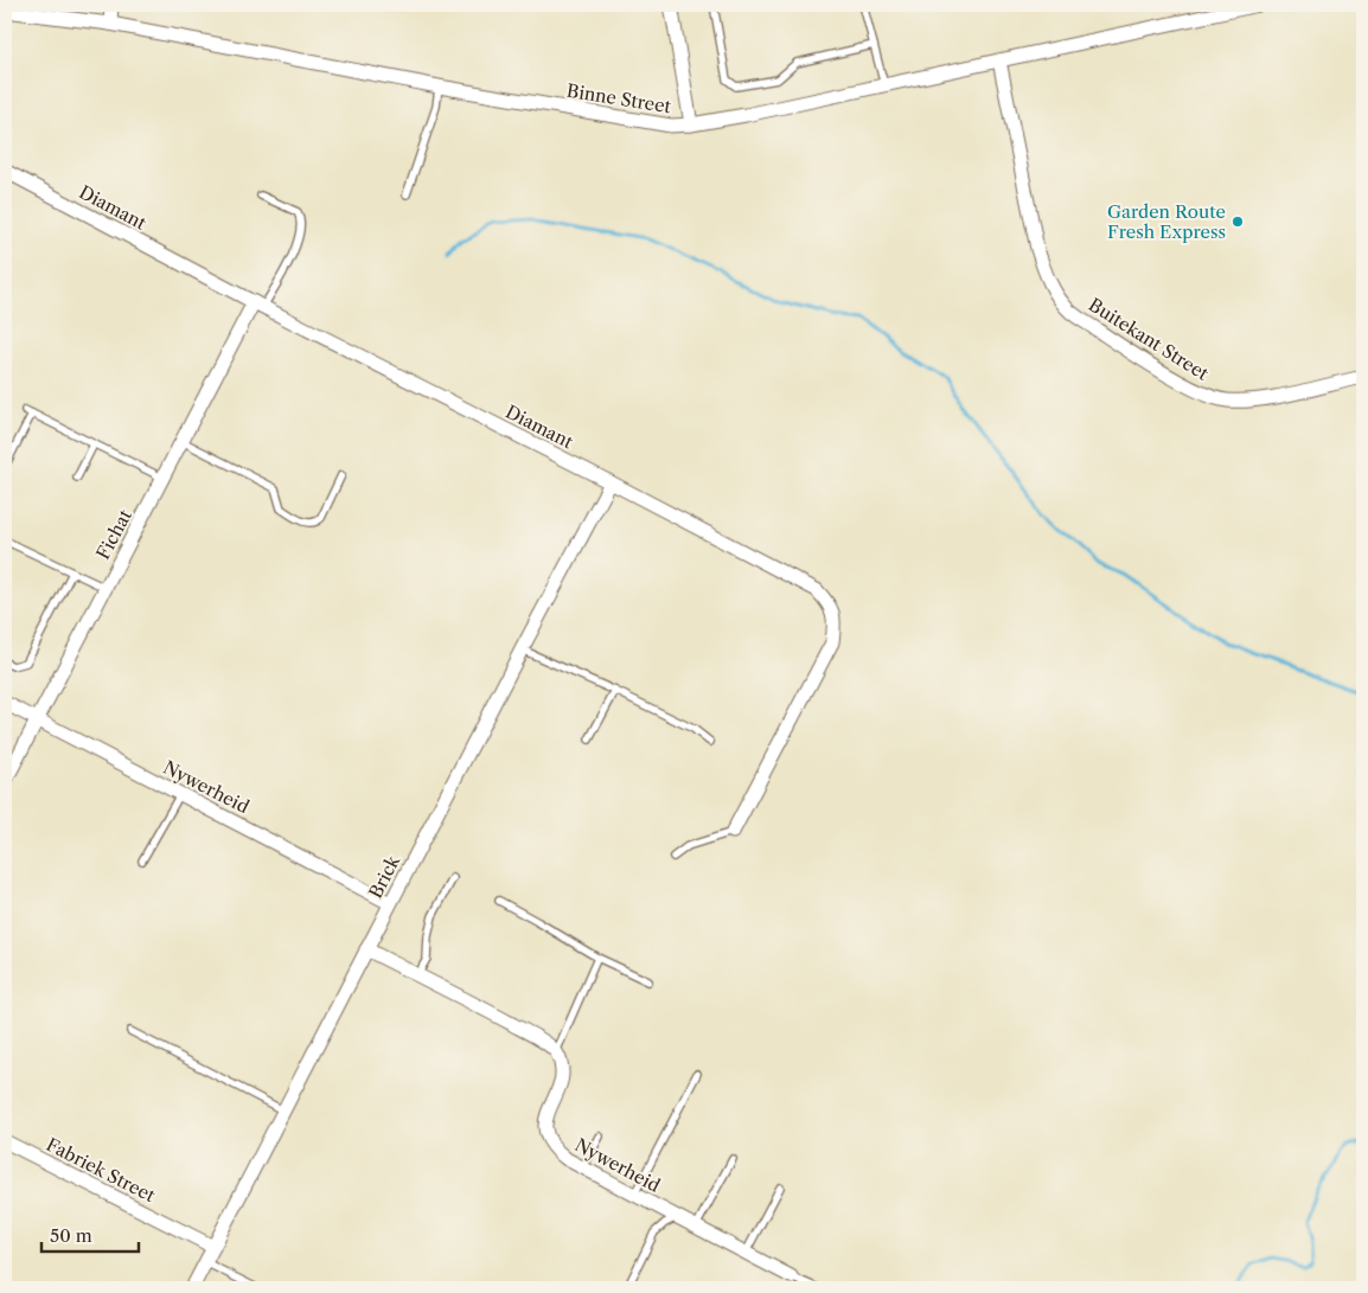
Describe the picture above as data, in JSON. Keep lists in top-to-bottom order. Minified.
{"streets":{"street":["Binne Street","Diamant","Buitekant Street","Fichat","Nywerheid","Brick","Fabriek Street"]},"crossings":[["Binne Street","Buitekant Street"],["Diamant","Fichat"],["Diamant","Brick"],["Fichat","Nywerheid"],["Nywerheid","Brick"],["Brick","Fabriek Street"]],"places":["Garden Route Fresh Express"],"scale_bar":"50 m"}
